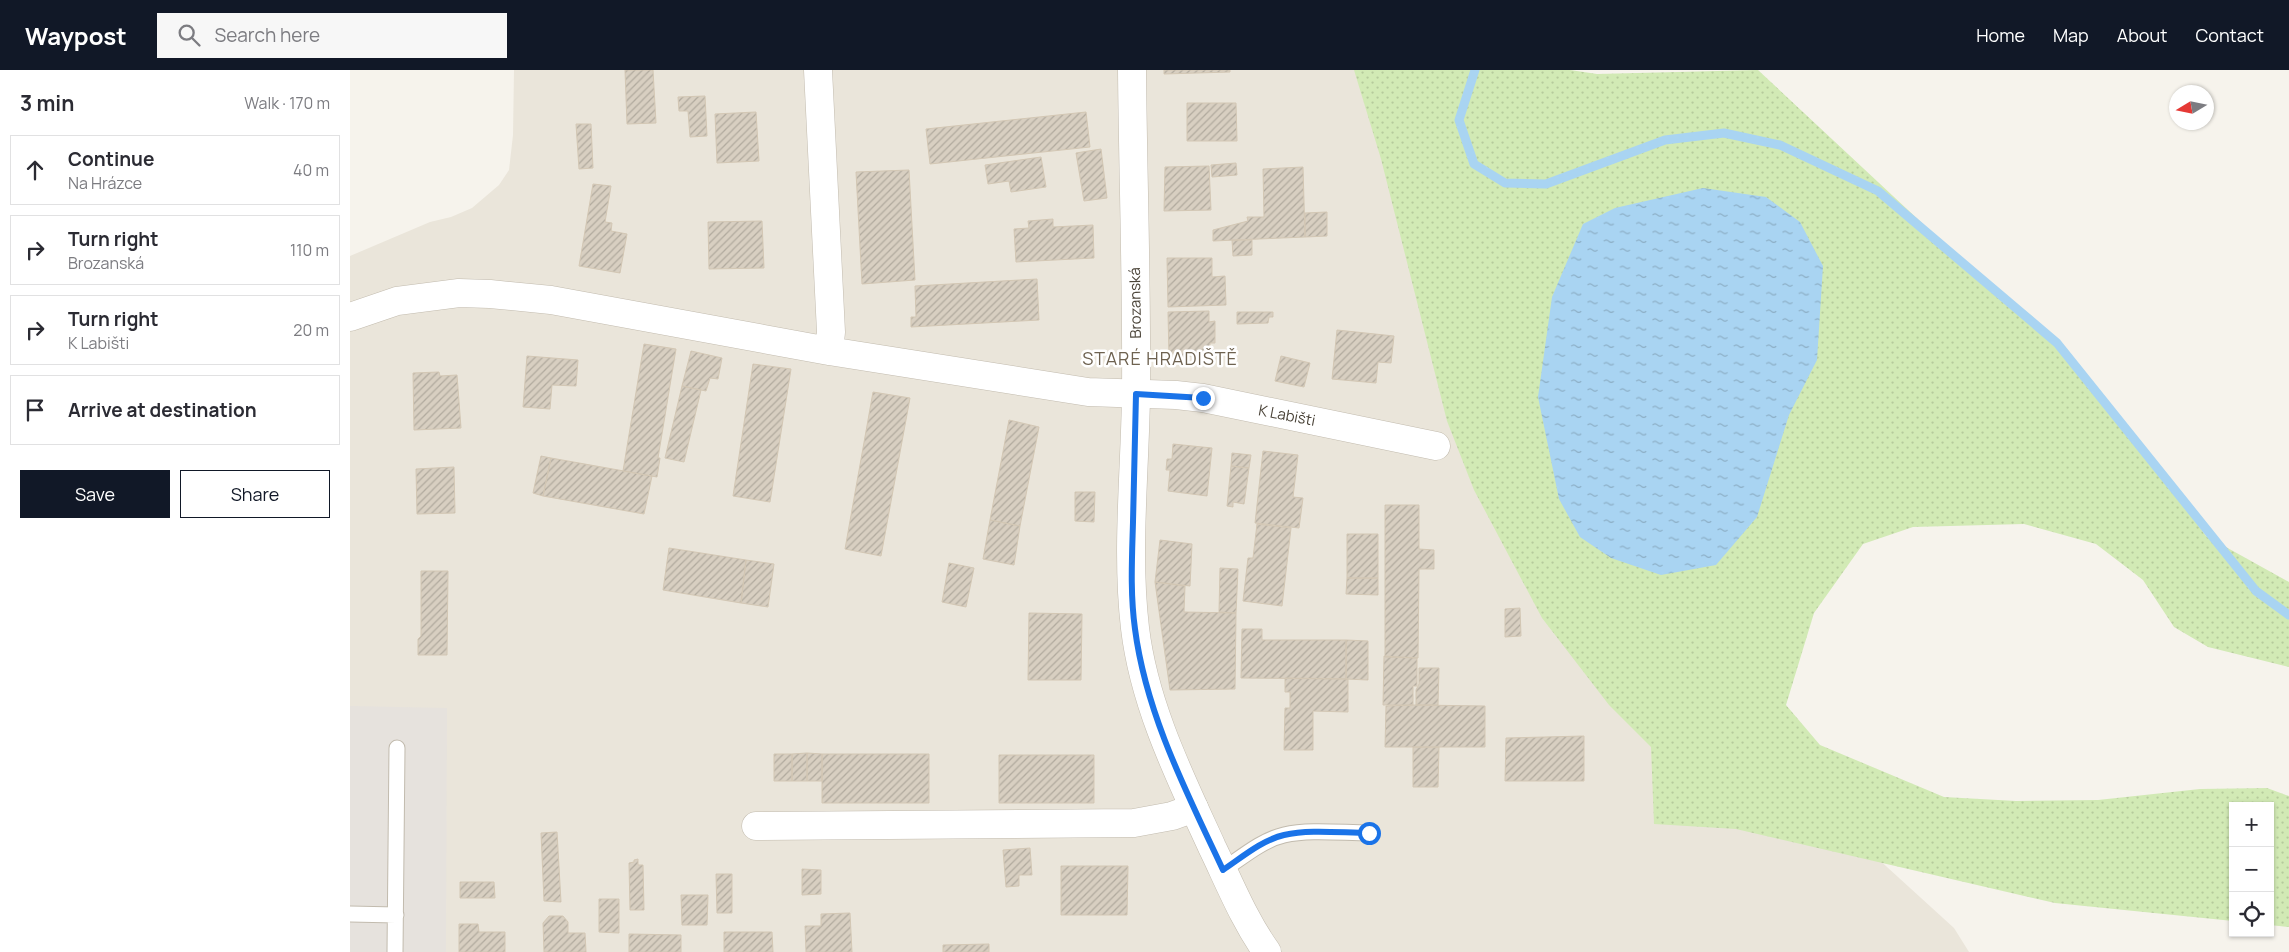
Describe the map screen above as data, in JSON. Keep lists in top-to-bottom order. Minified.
{"streets":{"street":["Brozanská","K Labišti"]},"crossings":[["Brozanská","K Labišti"]],"districts":["STARÉ HRADIŠTĚ"],"north":"left","page":{"header":"Waypost","search":"Search here","nav":["Home","Map","About","Contact"],"heading":["3 min","Walk · 170 m"],"list":[["Continue","Na Hrázce","40 m"],["Turn right","Brozanská","110 m"],["Turn right","K Labišti","20 m"],"Arrive at destination"],"buttons":["Save","Share"],"map_buttons":["+","−"]}}
